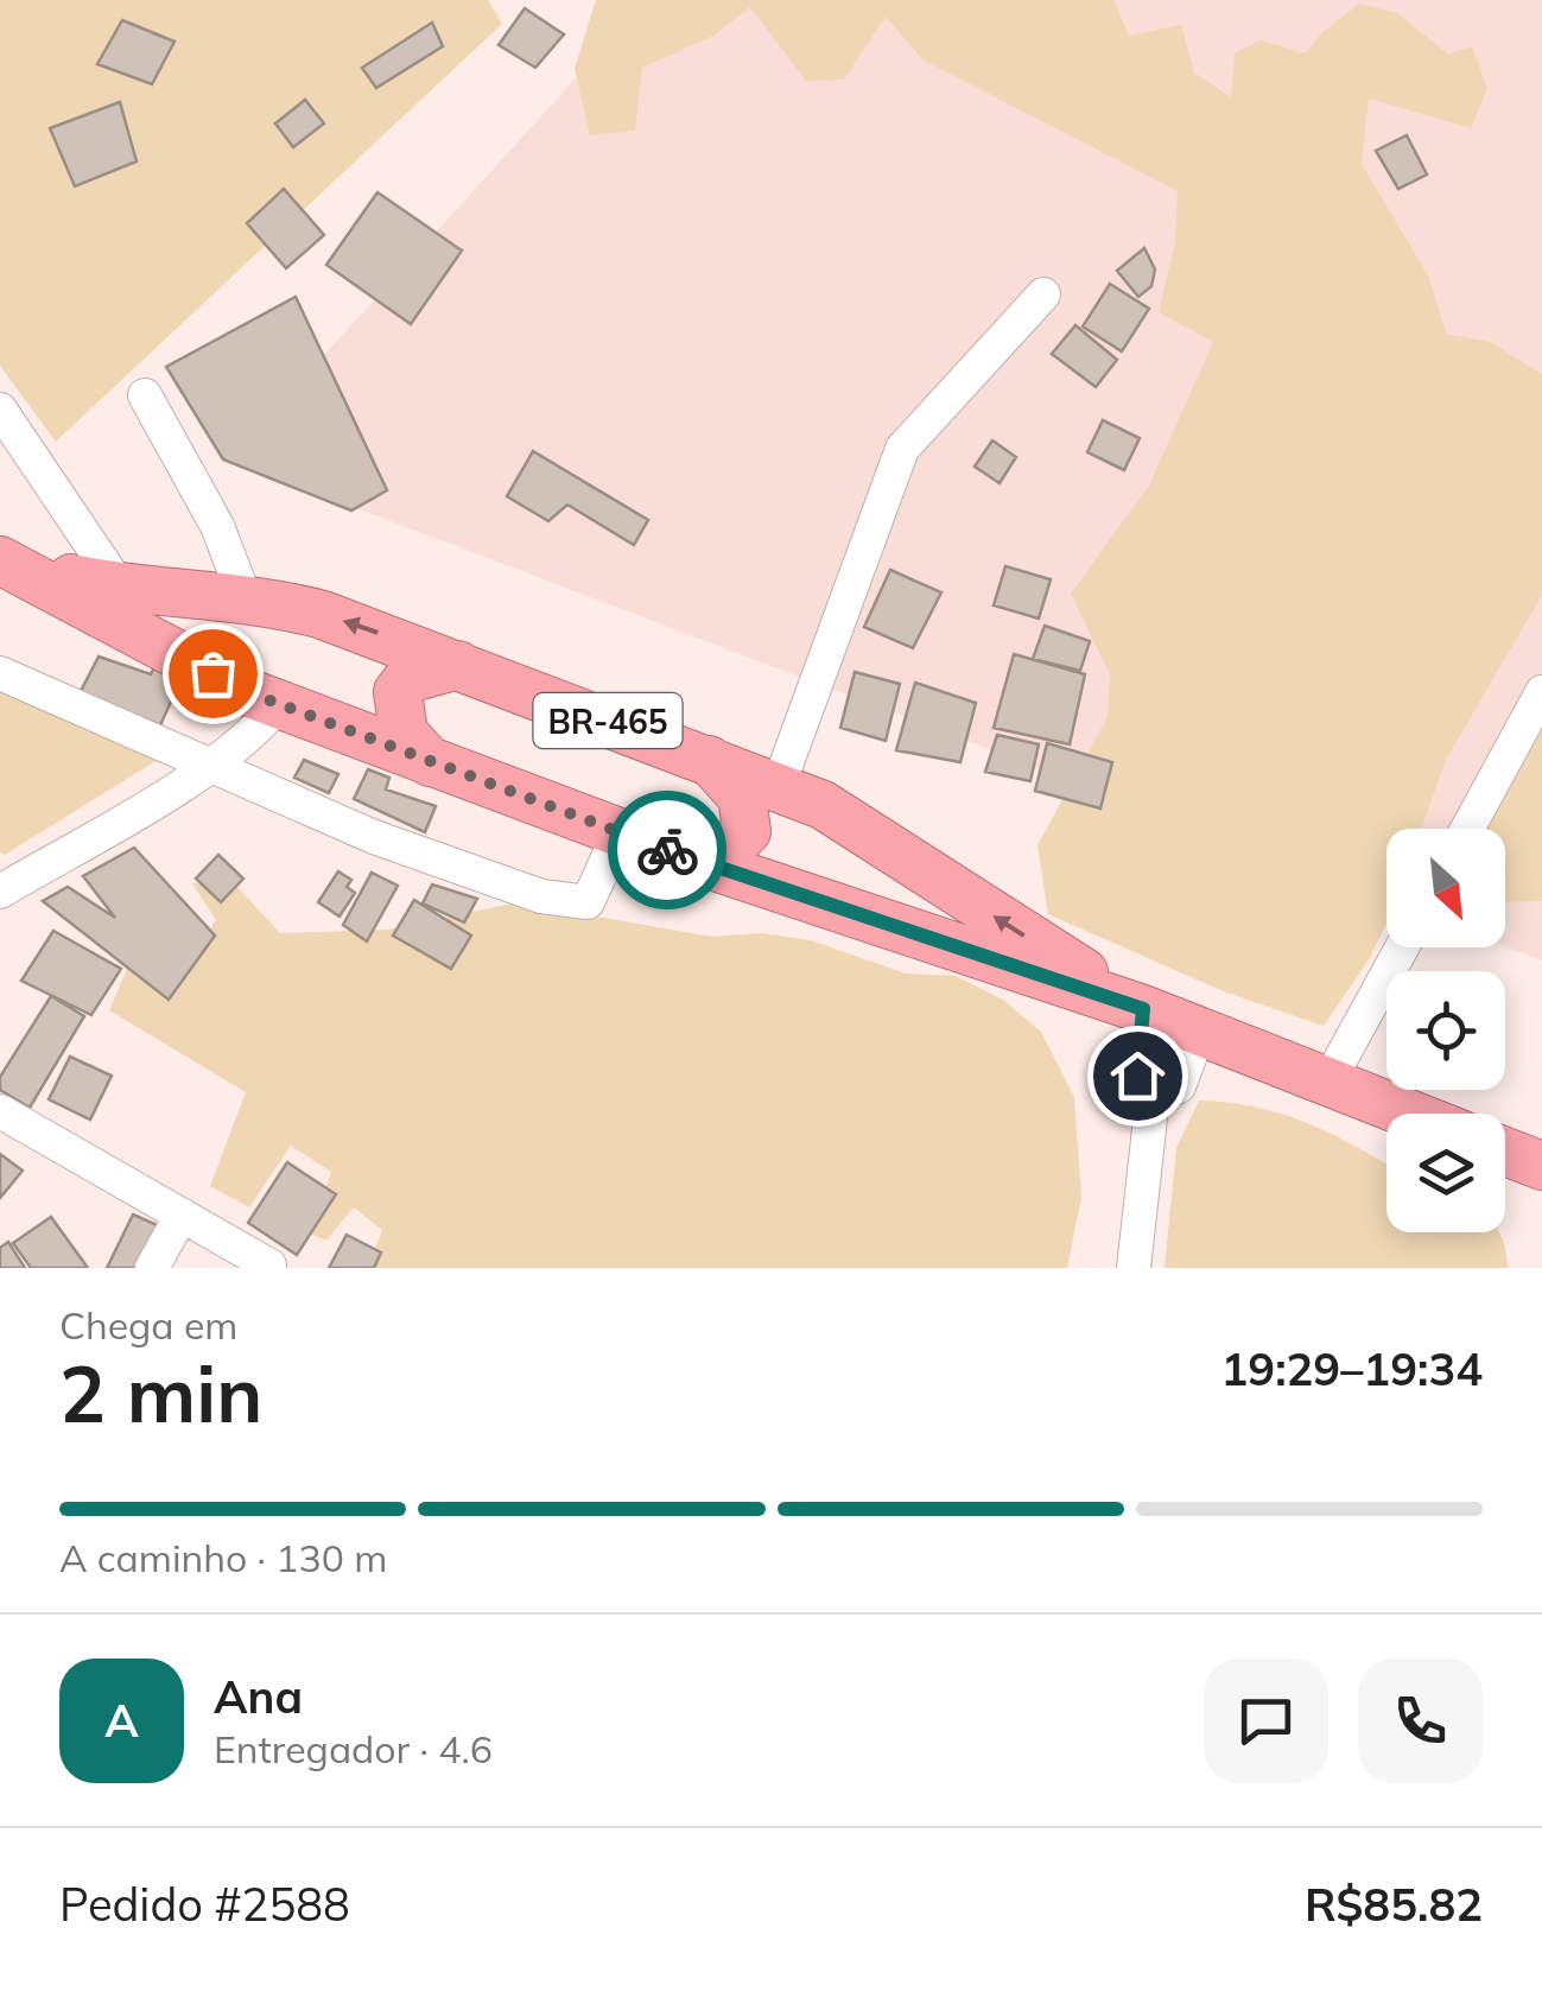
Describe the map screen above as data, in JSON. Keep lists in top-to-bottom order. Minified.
{"streets":{"highway":["BR-465"]},"north":"bottom right","page":{"heading":["2 min","Chega em","19:29–19:34"],"panel":["Ana","Entregador · 4.6","Pedido #2588","R$85.82"],"bar":"A caminho · 130 m","round":"A"}}
